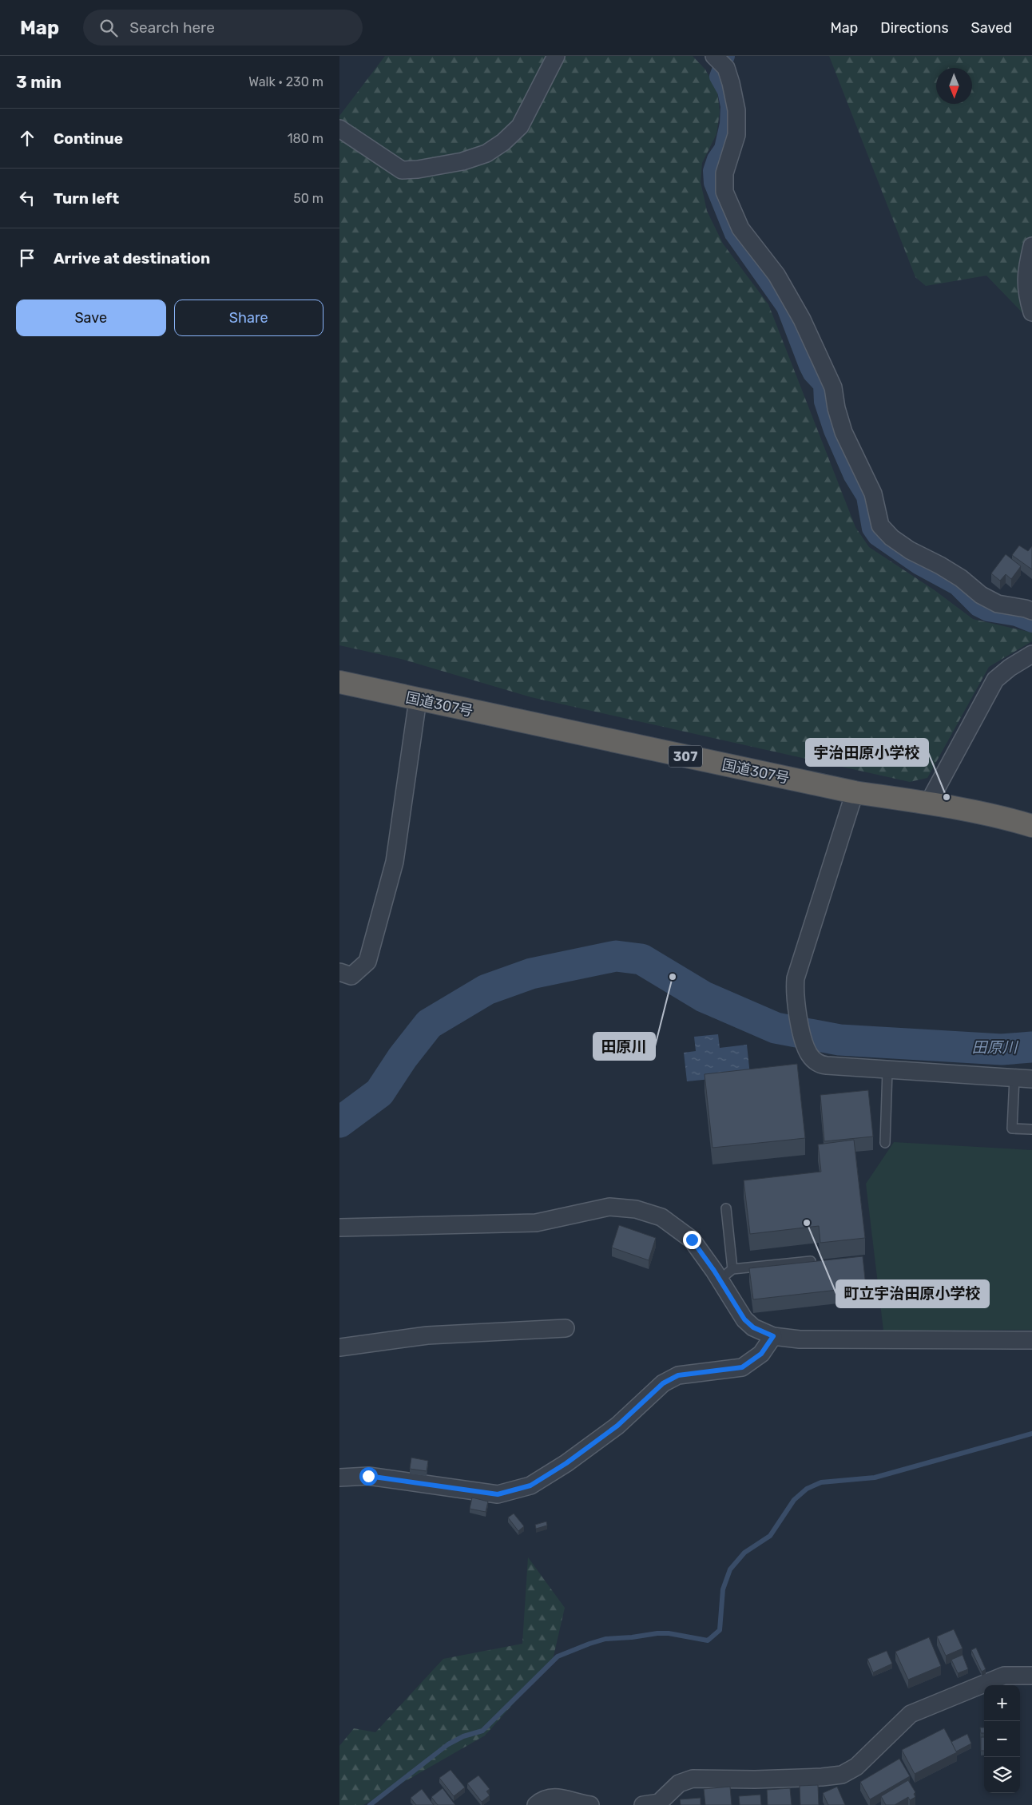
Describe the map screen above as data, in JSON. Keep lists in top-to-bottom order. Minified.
{"streets":{"highway":["国道307号","307"]},"water":["田原川"],"places":["宇治田原小学校","田原川","町立宇治田原小学校"],"north":"bottom","page":{"header":"Map","search":"Search here","nav":["Map","Directions","Saved"],"heading":["3 min","Walk · 230 m"],"list":[["Continue","180 m"],["Turn left","50 m"],"Arrive at destination"],"buttons":["Save","Share"],"map_buttons":["+","−"]}}
